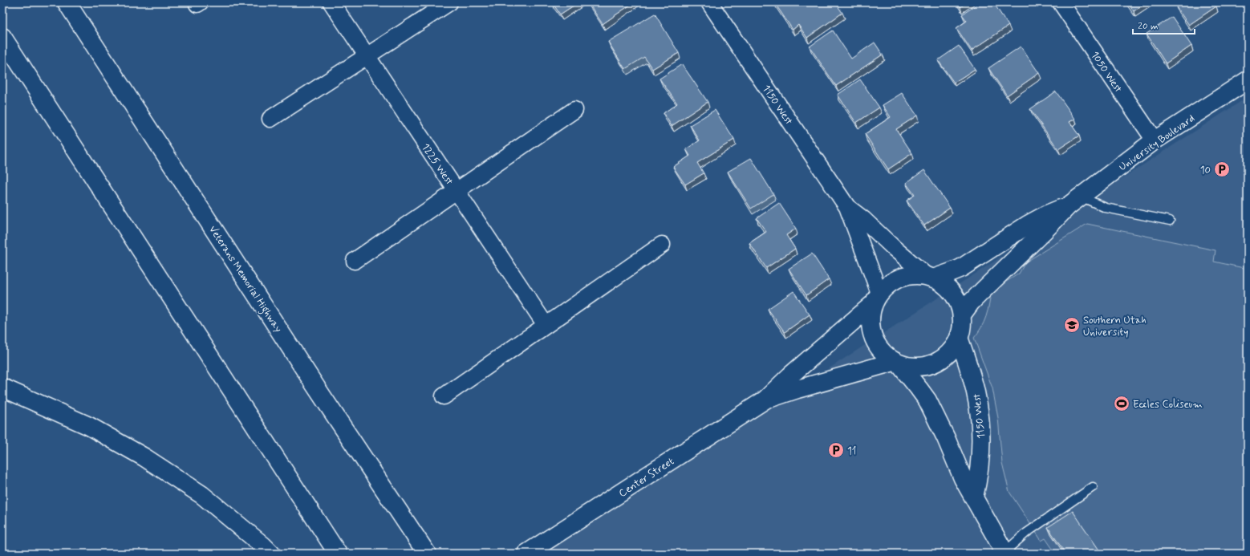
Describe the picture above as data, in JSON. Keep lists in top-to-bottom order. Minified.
{"streets":{"main road":["1150 West","University Boulevard","Veterans Memorial Highway","Center Street"],"street":["1050 West","1225 West"]},"crossings":[["1050 West","University Boulevard"],["1150 West","University Boulevard"],["1150 West","Center Street"],["University Boulevard","Center Street"]],"places":{"parking":["10","11"],"school or university":["Southern Utah University"],"sports":["Eccles Coliseum"]},"scale_bar":"20 m"}
